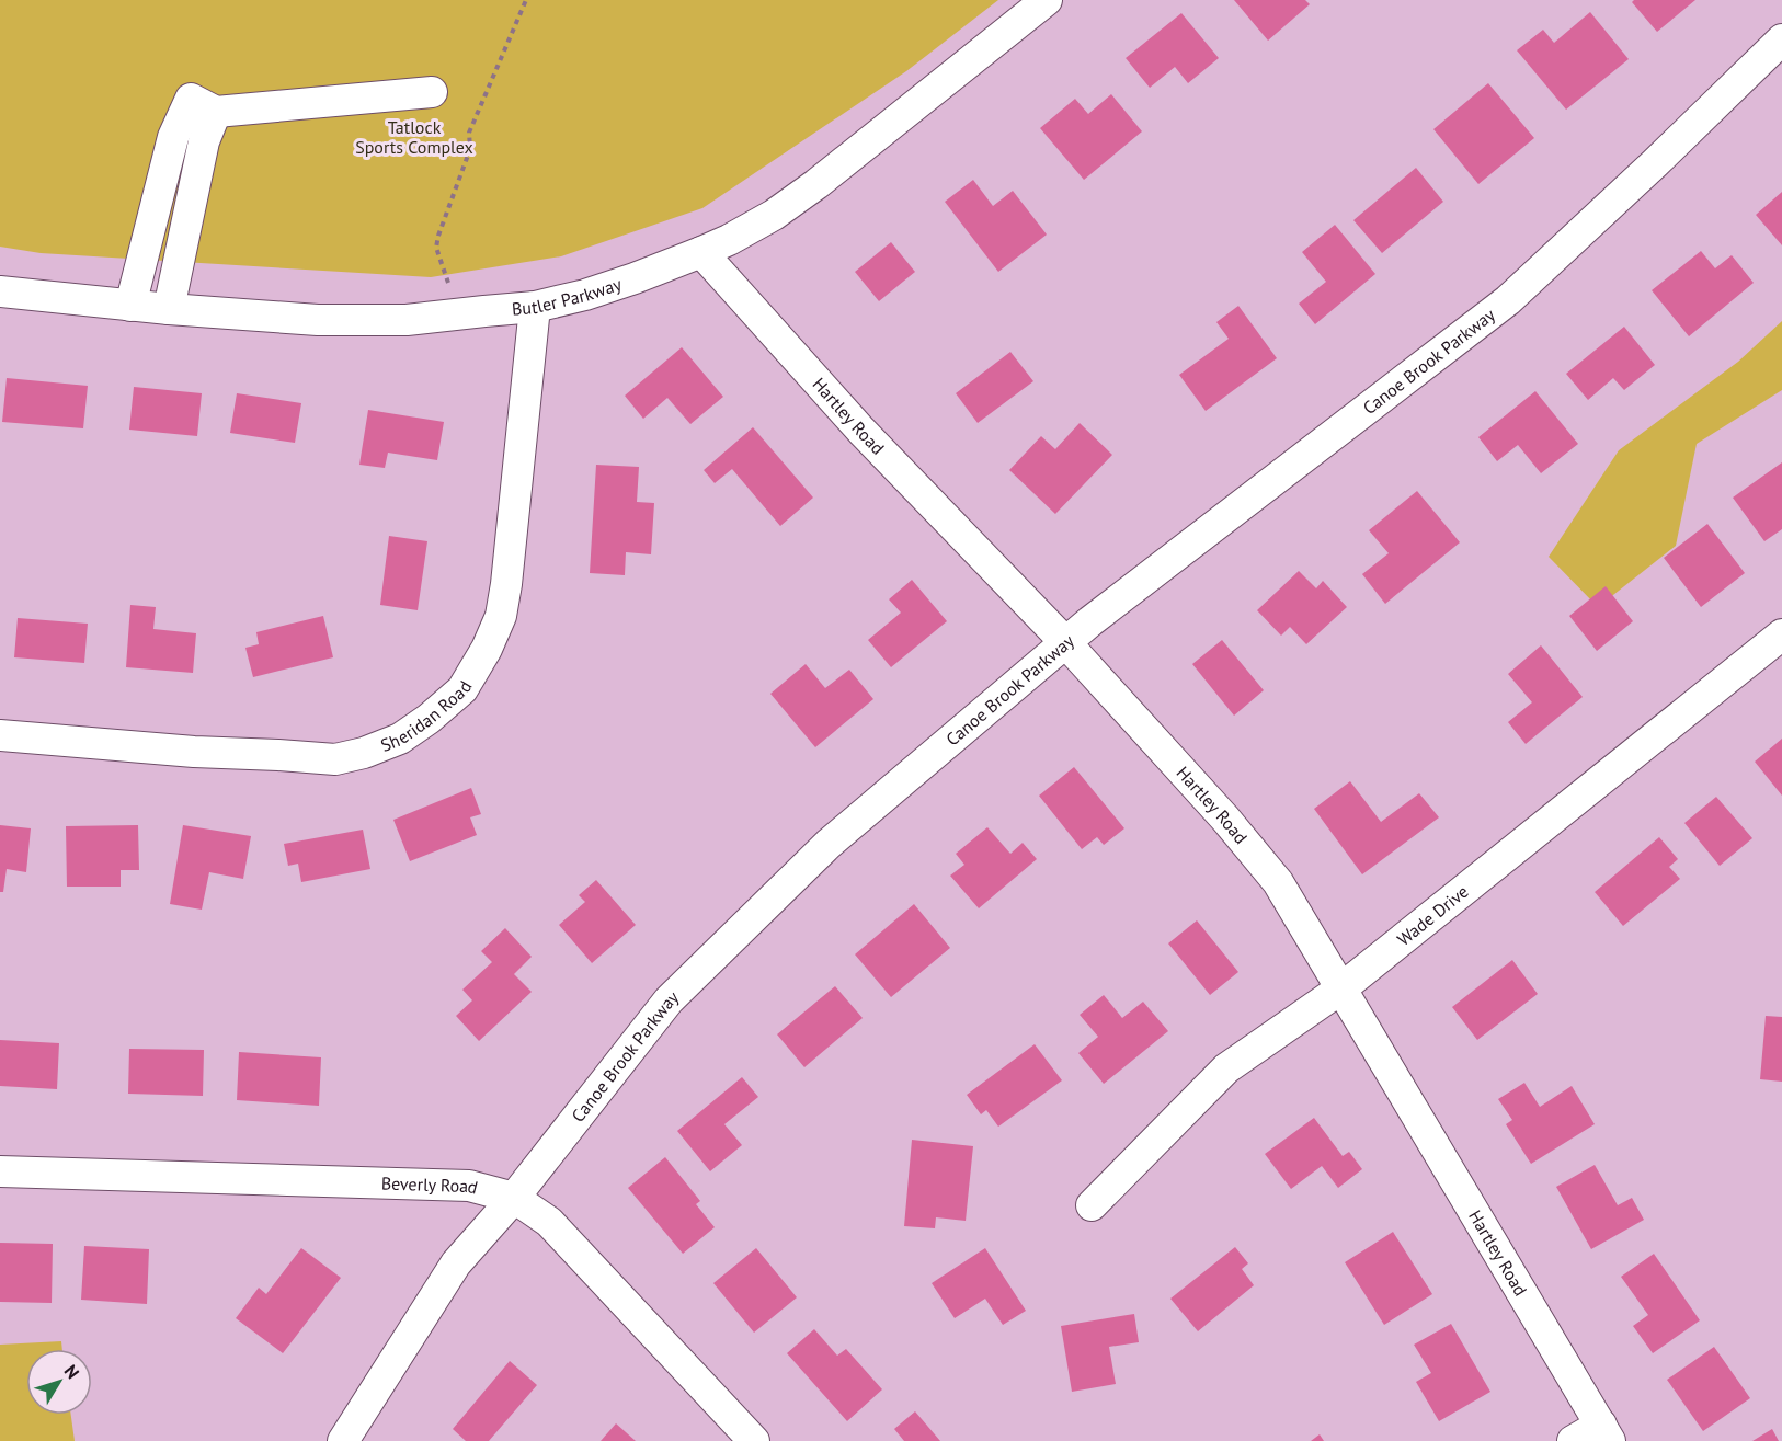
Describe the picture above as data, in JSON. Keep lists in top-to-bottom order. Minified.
{"streets":{"street":["Butler Parkway","Canoe Brook Parkway","Hartley Road","Sheridan Road","Wade Drive","Beverly Road"]},"crossings":[["Butler Parkway","Hartley Road"],["Butler Parkway","Sheridan Road"],["Canoe Brook Parkway","Hartley Road"],["Canoe Brook Parkway","Beverly Road"],["Hartley Road","Wade Drive"]],"parks":["Tatlock Sports Complex"],"north":"top right"}
